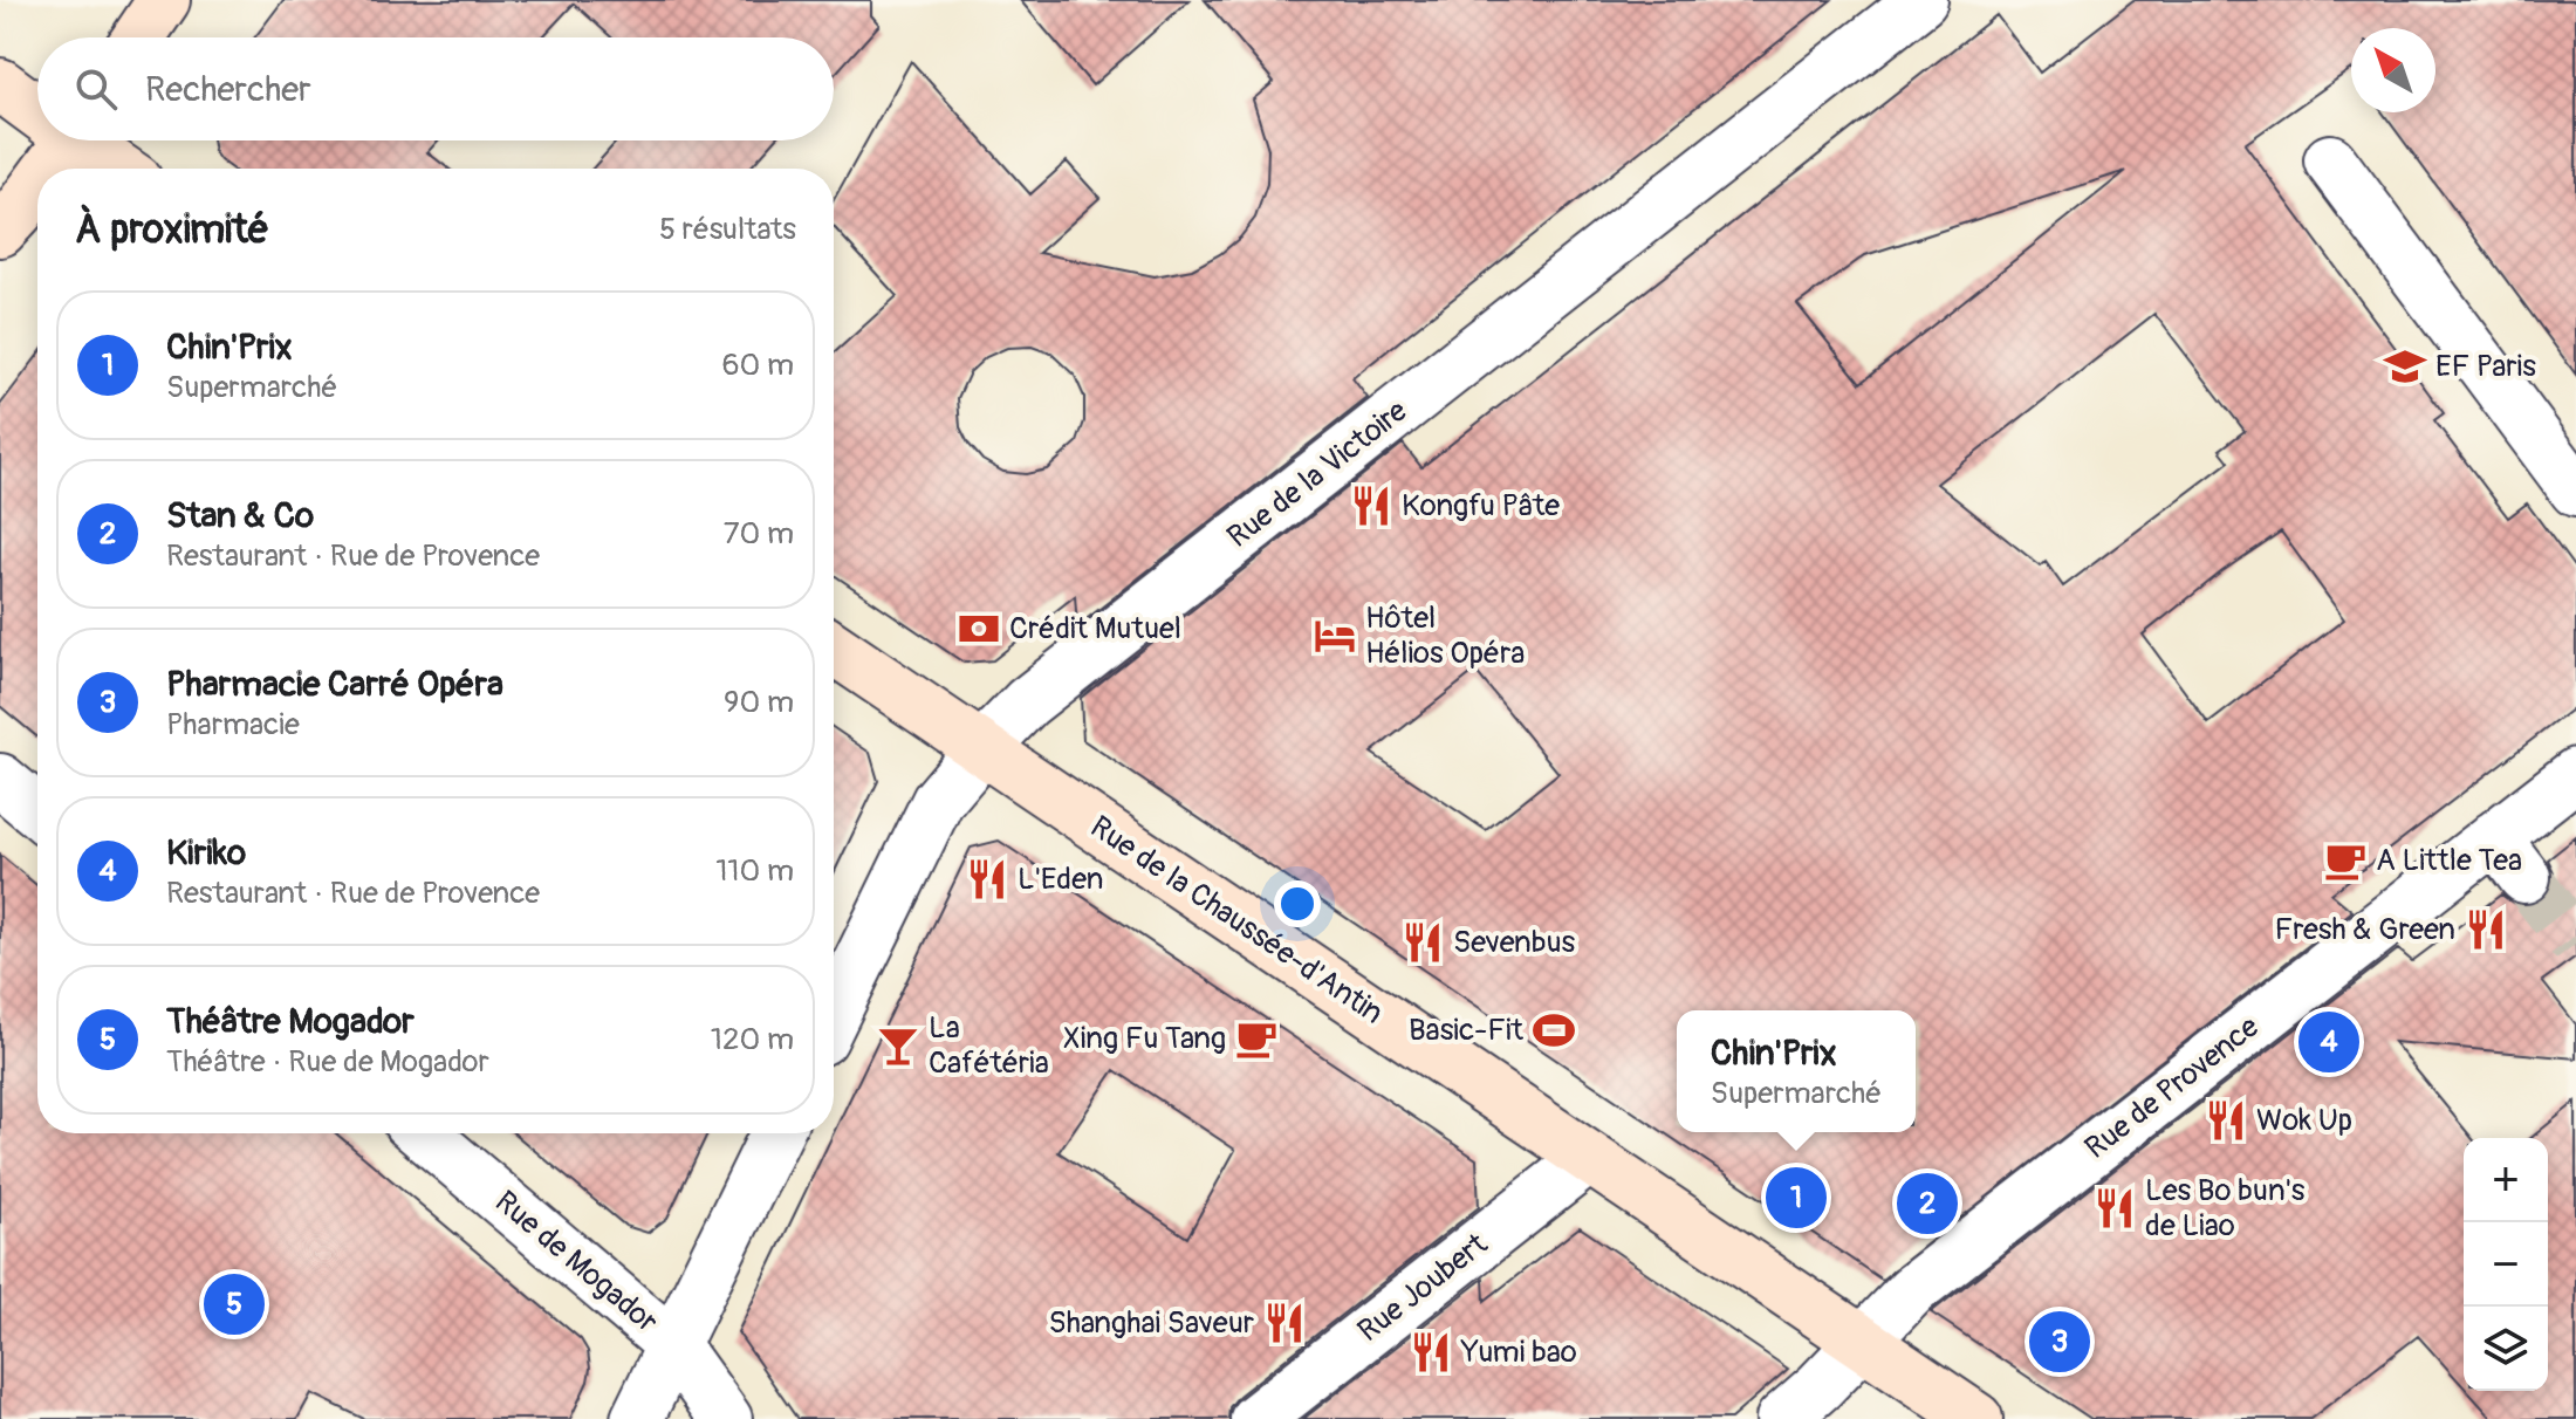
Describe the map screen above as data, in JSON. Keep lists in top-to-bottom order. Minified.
{"streets":{"main road":["Rue de la Chaussée-d'Antin"],"street":["Rue de la Victoire","Rue de Provence","Rue de Mogador","Rue Joubert"]},"crossings":[["Rue de la Victoire","Rue de la Chaussée-d'Antin"],["Rue de la Chaussée-d'Antin","Rue de Provence"],["Rue de la Chaussée-d'Antin","Rue Joubert"]],"places":{"school or university":["EF Paris"],"restaurant":["Kongfu Pâte","L'Eden","Fresh & Green","Sevenbus","Wok Up","Les Bo bun's de Liao","Shanghai Saveur","Yumi bao"],"bank":["Crédit Mutuel"],"hotel":["Hôtel Hélios Opéra"],"cafe":["A Little Tea","Xing Fu Tang"],"sports":["Basic-Fit"],"bar":["La Cafétéria"]},"north":"top left","page":{"search":"Rechercher","heading":["À proximité","5 résultats"],"list":[{"mark":"1","name":"Chin'Prix","note":"Supermarché","value":"60 m"},{"mark":"2","name":"Stan & Co","note":"Restaurant · Rue de Provence","value":"70 m"},{"mark":"3","name":"Pharmacie Carré Opéra","note":"Pharmacie","value":"90 m"},{"mark":"4","name":"Kiriko","note":"Restaurant · Rue de Provence","value":"110 m"},{"mark":"5","name":"Théâtre Mogador","note":"Théâtre · Rue de Mogador","value":"120 m"}],"pins":["4","1","2","5","3"],"popup":["Chin'Prix","Supermarché"],"map_buttons":["+","−"]}}
